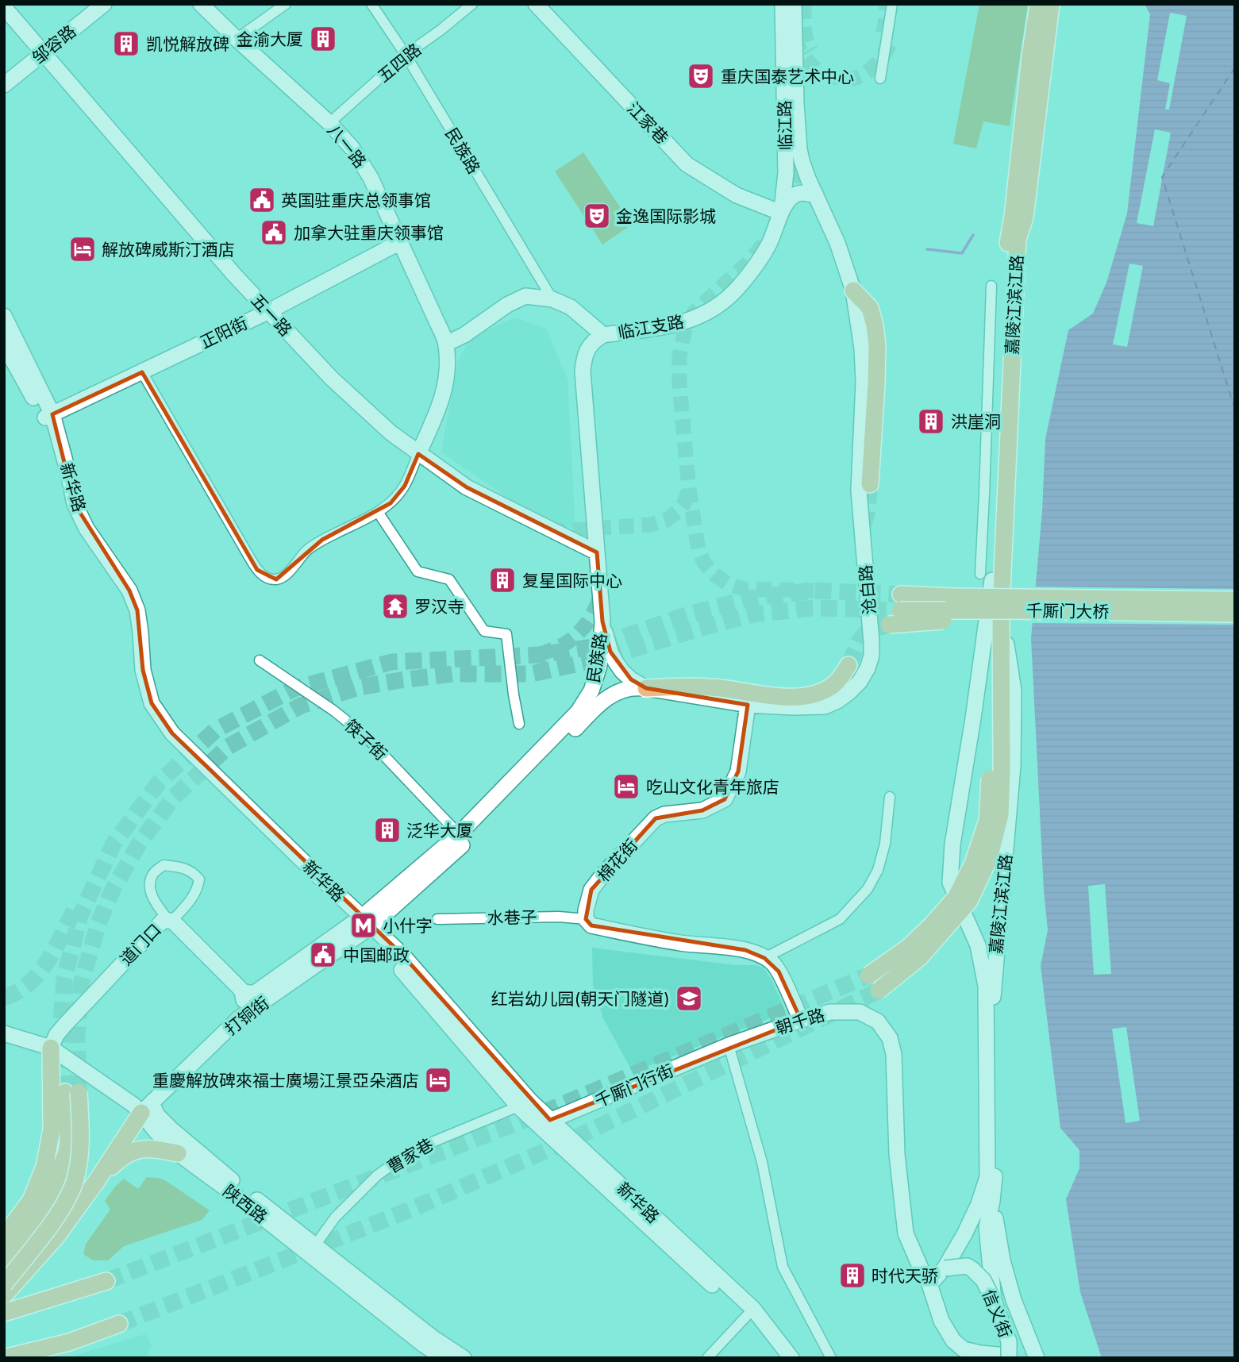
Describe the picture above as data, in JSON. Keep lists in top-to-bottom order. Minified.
{"streets":{"main road":["邹容路","江家巷","临江路","八一路","民族路","嘉陵江滨江路","五一路","临江支路","正阳街","新华路","沧白路","千厮门大桥","棉花街","道门口","打铜街","朝千路","千厮门行街","陕西路","信义街"],"street":["五四路","筷子街","水巷子","曹家巷"]},"crossings":[["邹容路","五一路"],["五四路","八一路"],["五四路","民族路"],["江家巷","临江路"],["江家巷","临江支路"],["临江路","临江支路"],["临江路","沧白路"],["八一路","五一路"],["八一路","临江支路"],["八一路","正阳街"],["民族路","五一路"],["民族路","临江支路"],["民族路","新华路"],["民族路","沧白路"],["民族路","筷子街"],["民族路","打铜街"],["嘉陵江滨江路","千厮门大桥"],["嘉陵江滨江路","朝千路"],["嘉陵江滨江路","信义街"],["五一路","正阳街"],["临江支路","沧白路"],["正阳街","新华路"],["新华路","打铜街"],["新华路","千厮门行街"],["新华路","曹家巷"],["沧白路","棉花街"],["棉花街","水巷子"],["道门口","打铜街"],["道门口","陕西路"],["打铜街","陕西路"],["朝千路","千厮门行街"],["朝千路","信义街"],["曹家巷","陕西路"]],"places":{"building":["金渝大厦","凯悦解放碑","洪崖洞","复星国际中心","泛华大厦","时代天骄"],"theatre":["重庆国泰艺术中心","金逸国际影城"],"public building":["英国驻重庆总领事馆","加拿大驻重庆领事馆","中国邮政"],"hotel":["解放碑威斯汀酒店","吃山文化青年旅店","重慶解放碑來福士廣場江景亞朵酒店"],"temple":["罗汉寺"],"metro station":["小什字"],"school or university":["红岩幼儿园(朝天门隧道)"]}}
